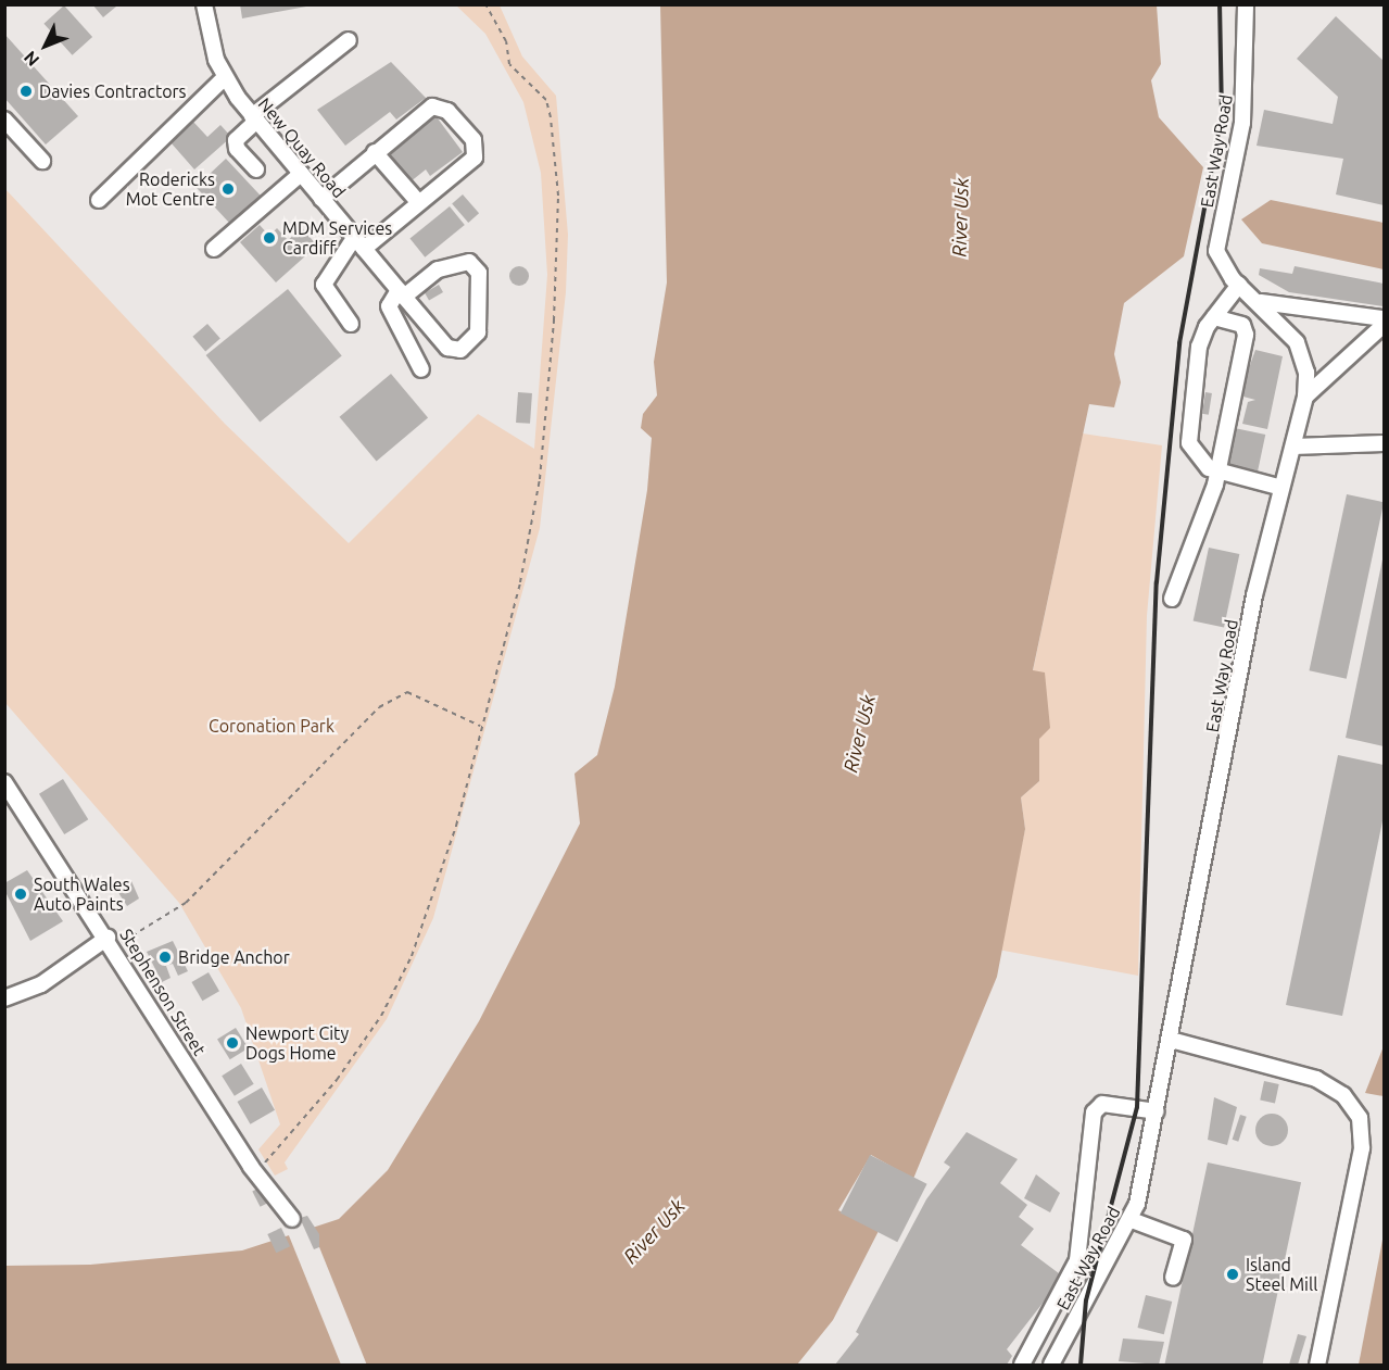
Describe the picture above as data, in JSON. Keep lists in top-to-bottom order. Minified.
{"streets":{"street":["New Quay Road","East Way Road","Stephenson Street"]},"water":["River Usk"],"parks":["Coronation Park"],"places":["Davies Contractors","Rodericks Mot Centre","MDM Services Cardiff","South Wales Auto Paints","Bridge Anchor","Newport City Dogs Home","Island Steel Mill"],"north":"bottom left"}
